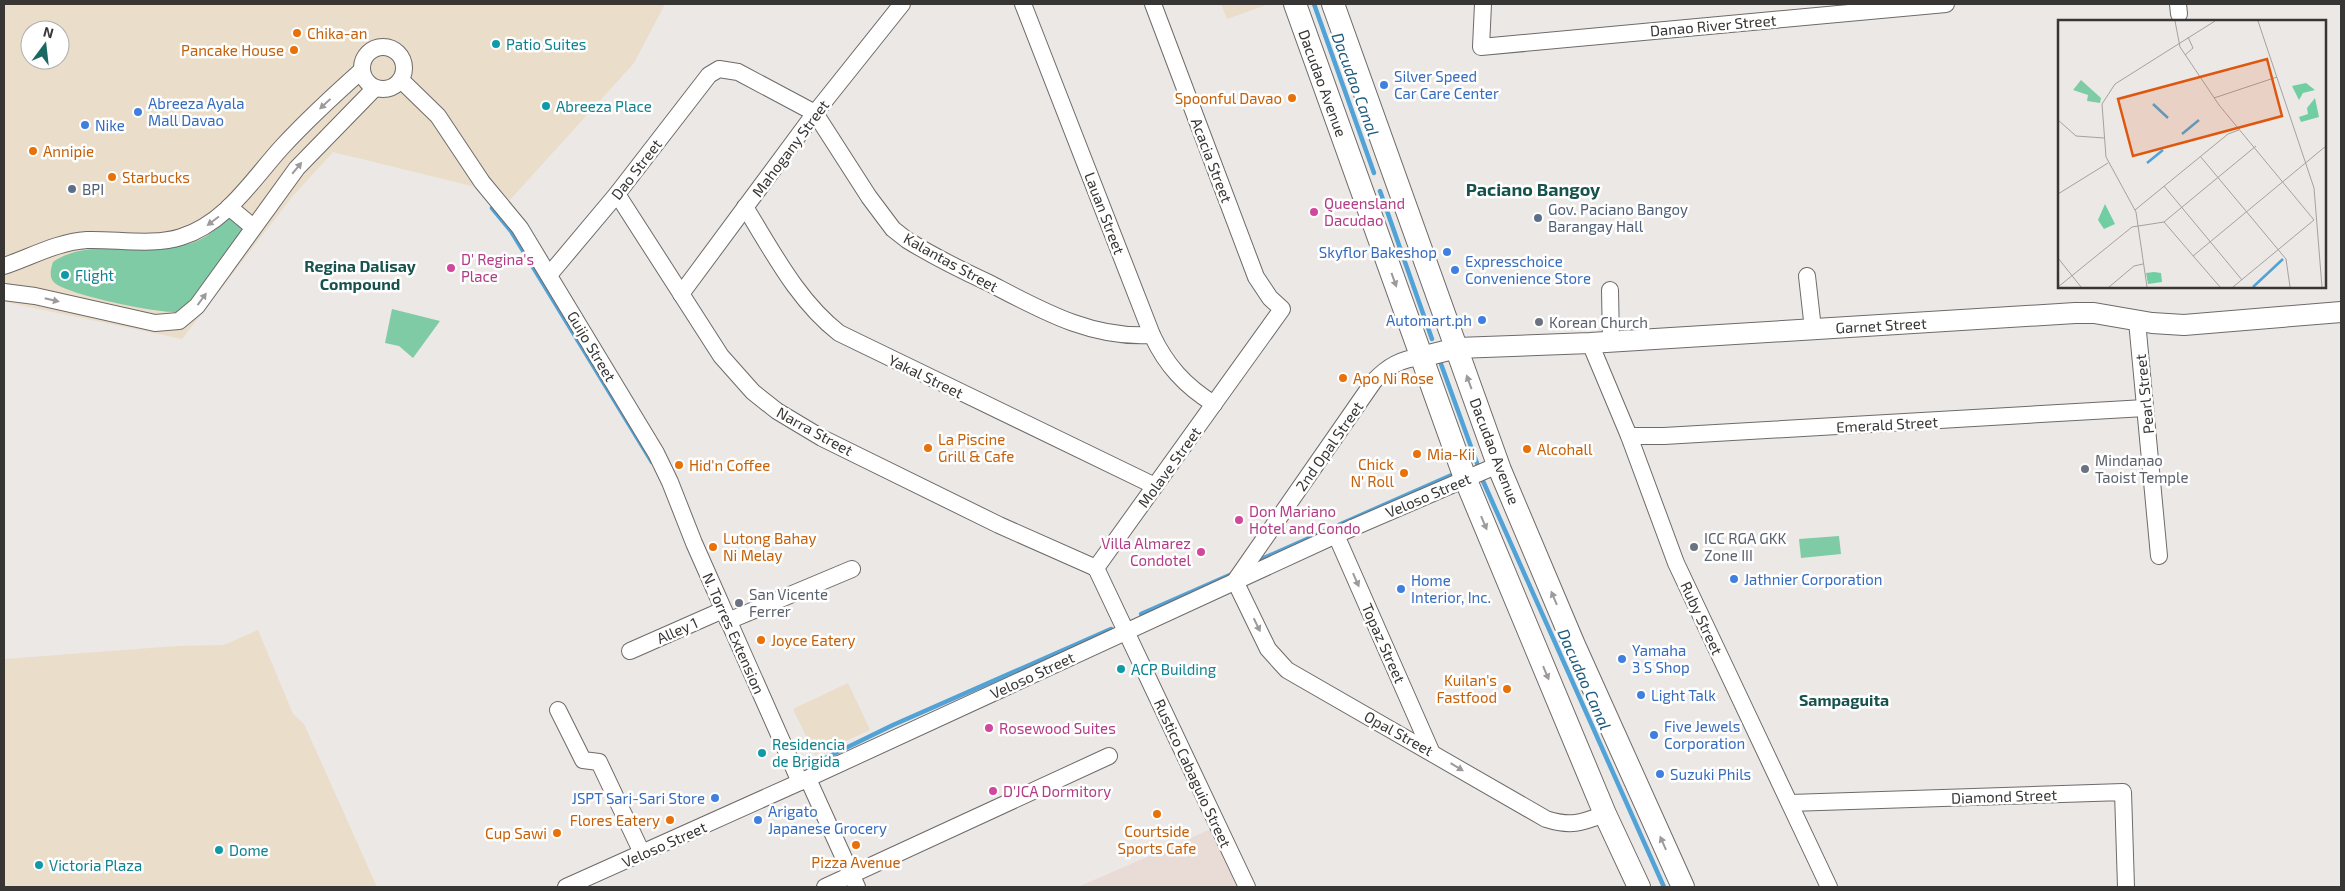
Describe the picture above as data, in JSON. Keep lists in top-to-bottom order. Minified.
{"streets":{"main road":["Dacudao Avenue"],"street":["Danao River Street","Mahogany Street","Acacia Street","Dao Street","Lauan Street","Kalantas Street","Garnet Street","Guijo Street","Yakal Street","Pearl Street","Emerald Street","Narra Street","2nd Opal Street","Molave Street","Veloso Street","Ruby Street","Alley 1","N. Torres Extension","Topaz Street","Opal Street","Rustico Cabaguio Street","Diamond Street"]},"crossings":[["Dacudao Avenue","Garnet Street"],["Dacudao Avenue","2nd Opal Street"],["Dacudao Avenue","Veloso Street"],["Dacudao Avenue","Opal Street"],["Mahogany Street","Kalantas Street"],["Mahogany Street","Yakal Street"],["Mahogany Street","Narra Street"],["Acacia Street","Molave Street"],["Dao Street","Kalantas Street"],["Dao Street","Guijo Street"],["Dao Street","Narra Street"],["Lauan Street","Kalantas Street"],["Lauan Street","Molave Street"],["Garnet Street","Pearl Street"],["Garnet Street","2nd Opal Street"],["Garnet Street","Ruby Street"],["Guijo Street","N. Torres Extension"],["Yakal Street","Molave Street"],["Pearl Street","Emerald Street"],["Emerald Street","Ruby Street"],["Narra Street","Molave Street"],["2nd Opal Street","Veloso Street"],["2nd Opal Street","Opal Street"],["Veloso Street","N. Torres Extension"],["Veloso Street","Topaz Street"],["Veloso Street","Opal Street"],["Veloso Street","Rustico Cabaguio Street"],["Ruby Street","Diamond Street"],["Alley 1","N. Torres Extension"],["Topaz Street","Opal Street"]],"one_way":["Topaz Street","Opal Street"],"districts":["Paciano Bangoy","Regina Dalisay Compound","Sampaguita"],"water":["Dacudao Canal"],"places":["Chika-an","Patio Suites","Pancake House","Silver Speed Car Care Center","Spoonful Davao","Abreeza Place","Abreeza Ayala Mall Davao","Nike","Annipie","Starbucks","BPI","Queensland Dacudao","Gov. Paciano Bangoy Barangay Hall","Skyflor Bakeshop","D' Regina's Place","Expresschoice Convenience Store","Flight","Automart.ph","Korean Church","Apo Ni Rose","La Piscine Grill & Cafe","Alcohall","Mia-Kii","Hid'n Coffee","Mindanao Taoist Temple","Chick N' Roll","Don Mariano Hotel and Condo","Lutong Bahay Ni Melay","ICC RGA GKK Zone III","Villa Almarez Condotel","Jathnier Corporation","Home Interior, Inc.","San Vicente Ferrer","Joyce Eatery","Yamaha 3 S Shop","ACP Building","Kuilan's Fastfood","Light Talk","Rosewood Suites","Five Jewels Corporation","Residencia de Brigida","Suzuki Phils","D'JCA Dormitory","JSPT Sari-Sari Store","Courtside Sports Cafe","Flores Eatery","Arigato Japanese Grocery","Cup Sawi","Pizza Avenue","Dome","Victoria Plaza"],"north":"top"}
